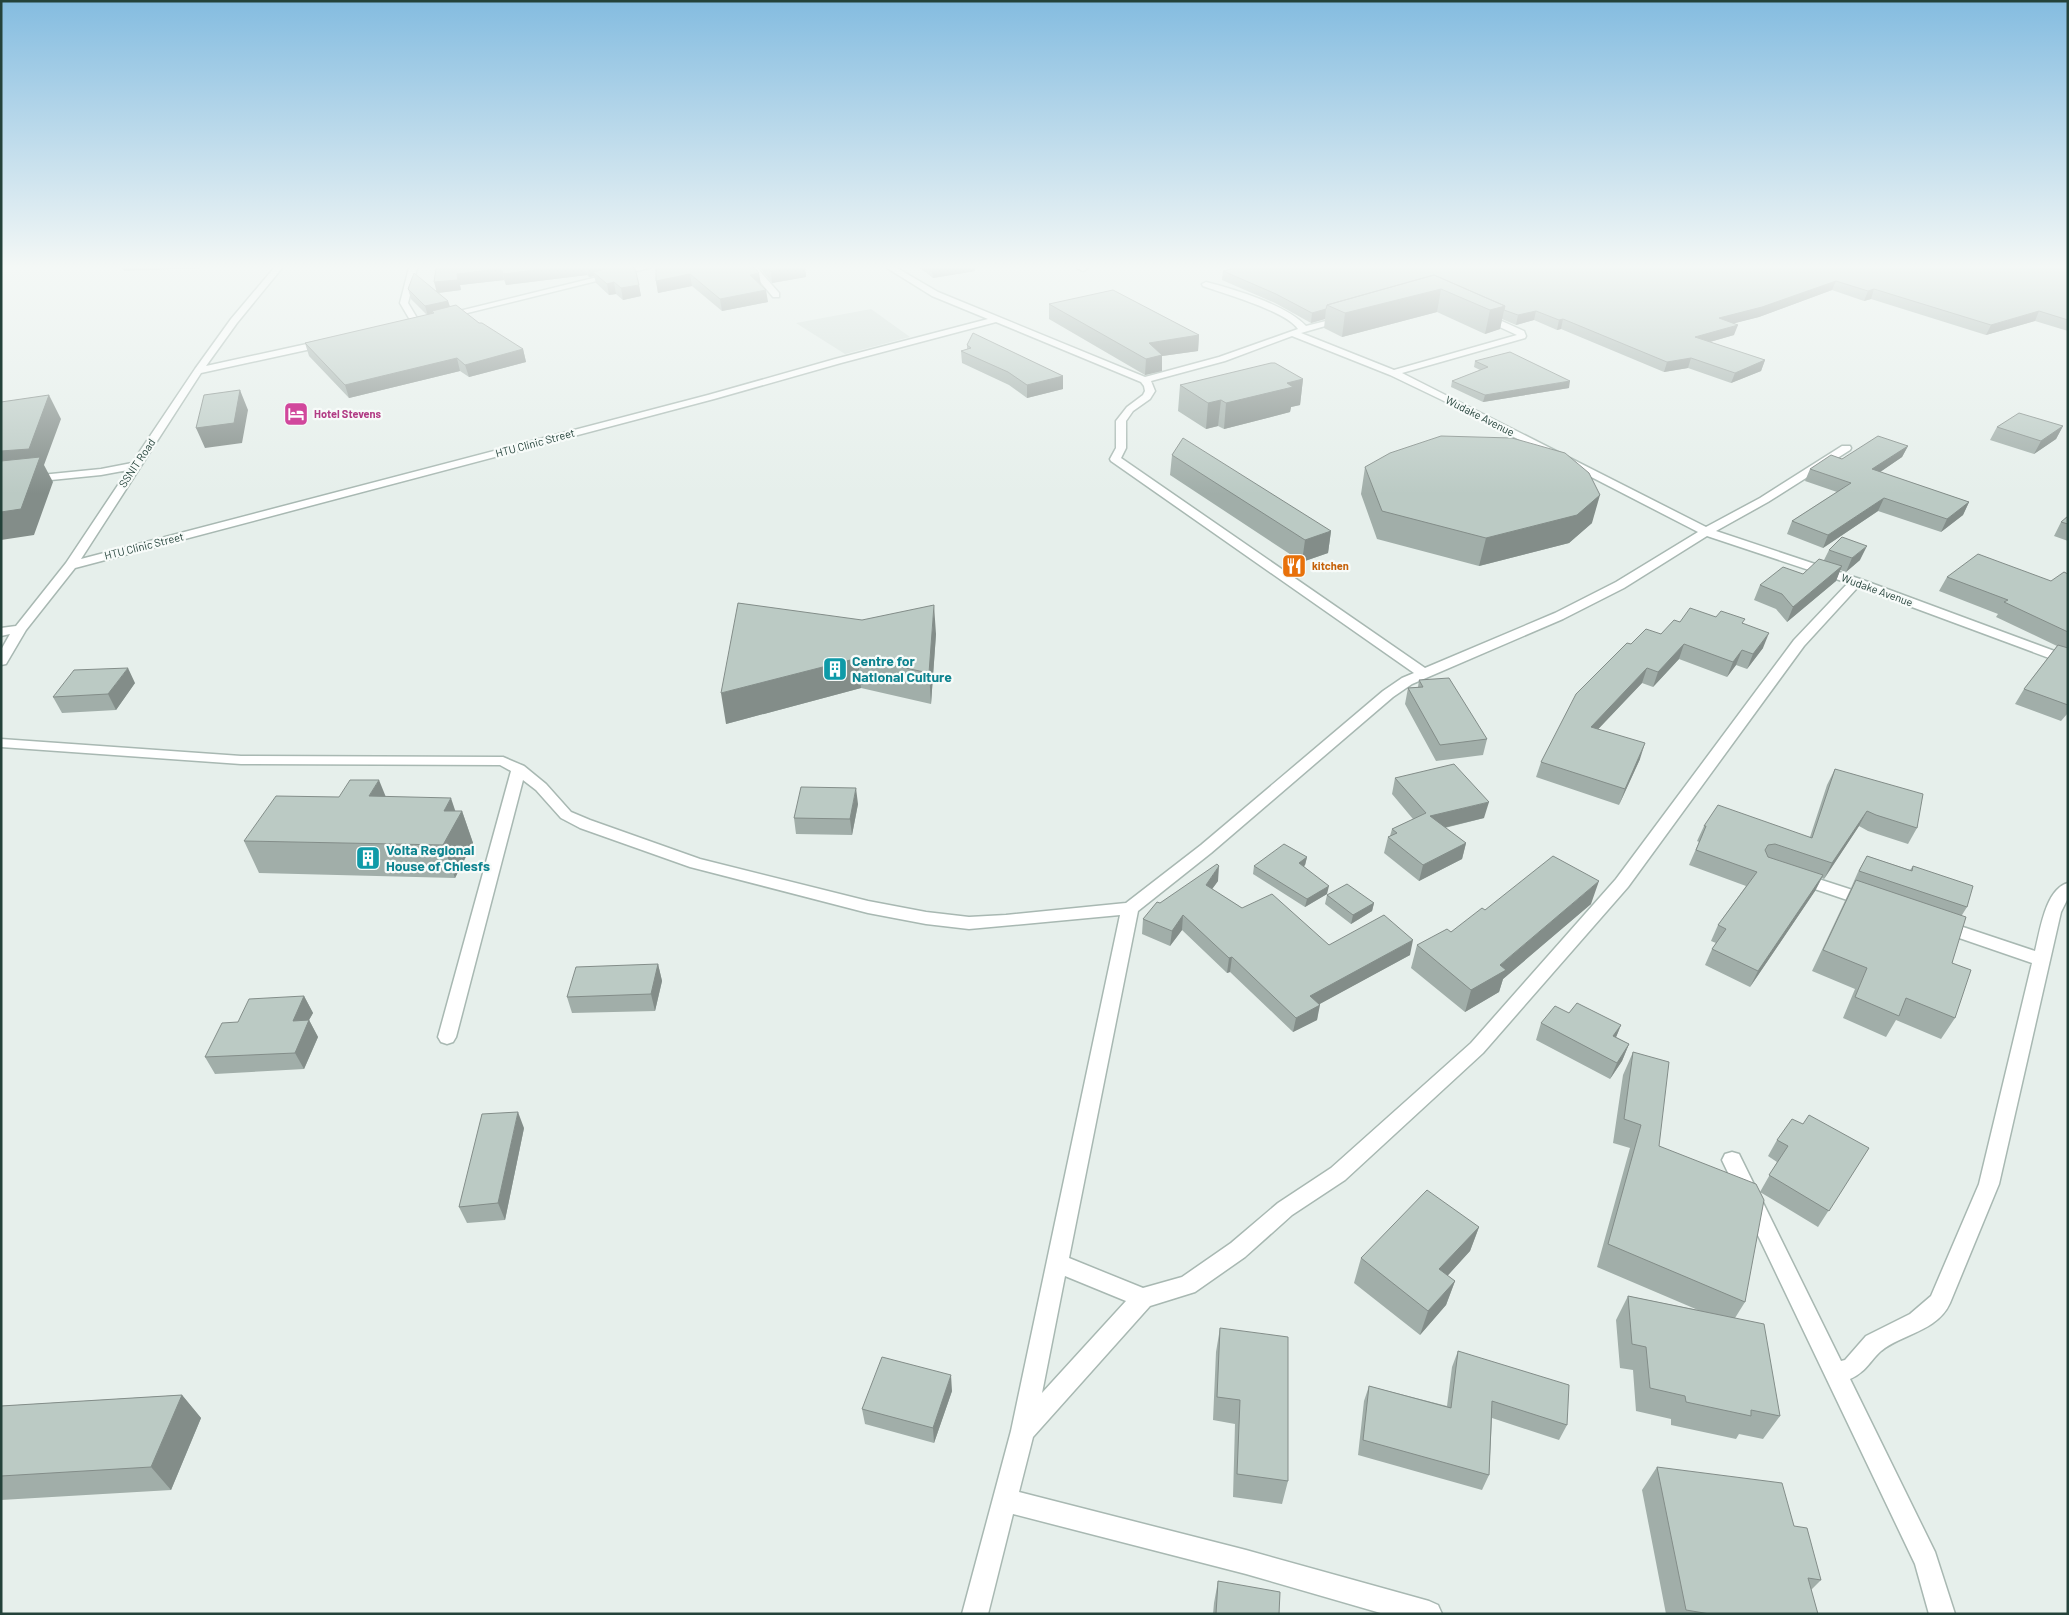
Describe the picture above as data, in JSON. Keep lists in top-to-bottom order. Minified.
{"streets":{"street":["Wudake Avenue","HTU Clinic Street","SSNIT Road"]},"crossings":[["HTU Clinic Street","SSNIT Road"]],"places":{"hotel":["Hotel Stevens"],"restaurant":["kitchen"],"building":["Centre for National Culture","Volta Regional House of Chiesfs"]}}
